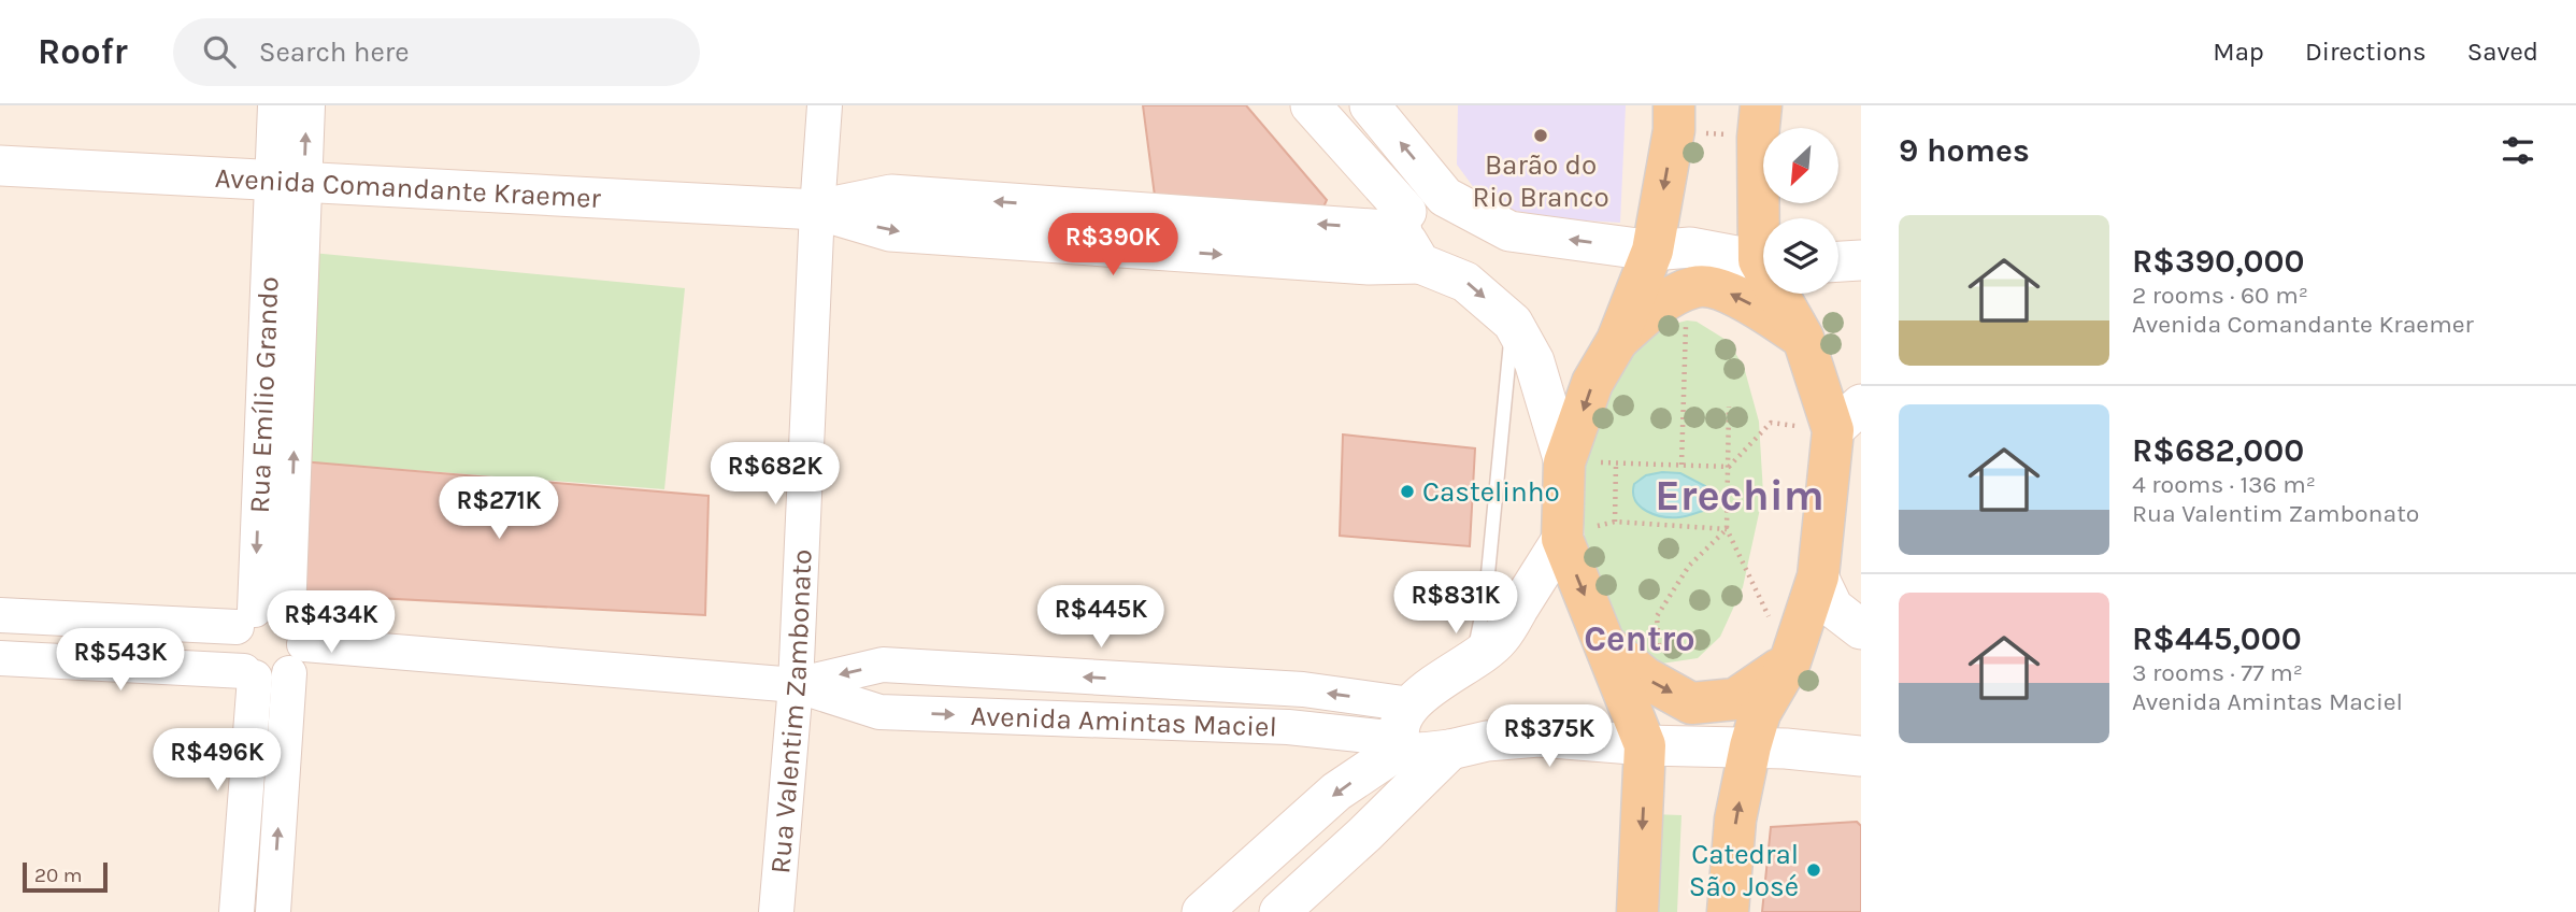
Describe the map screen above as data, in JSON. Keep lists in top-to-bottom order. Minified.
{"streets":{"main road":["Avenida Comandante Kraemer","Avenida Amintas Maciel"],"street":["Rua Emílio Grando","Rua Valentim Zambonato"]},"crossings":[["Avenida Comandante Kraemer","Rua Emílio Grando"],["Avenida Comandante Kraemer","Rua Valentim Zambonato"],["Rua Emílio Grando","Avenida Amintas Maciel"],["Rua Valentim Zambonato","Avenida Amintas Maciel"]],"districts":["Erechim","Centro"],"places":["Barão do Rio Branco","Castelinho","Catedral São José"],"scale_bar":"20 m","north":"bottom left","page":{"header":"Roofr","search":"Search here","nav":["Map","Directions","Saved"],"heading":"9 homes","list":[{"name":"R$390,000","note":"2 rooms · 60 m² · Avenida Comandante Kraemer"},{"name":"R$682,000","note":"4 rooms · 136 m² · Rua Valentim Zambonato"},{"name":"R$445,000","note":"3 rooms · 77 m² · Avenida Amintas Maciel"}],"price":["R$390K","R$682K","R$271K","R$831K","R$445K","R$434K","R$543K","R$375K","R$496K"],"scale":"20 m"}}
